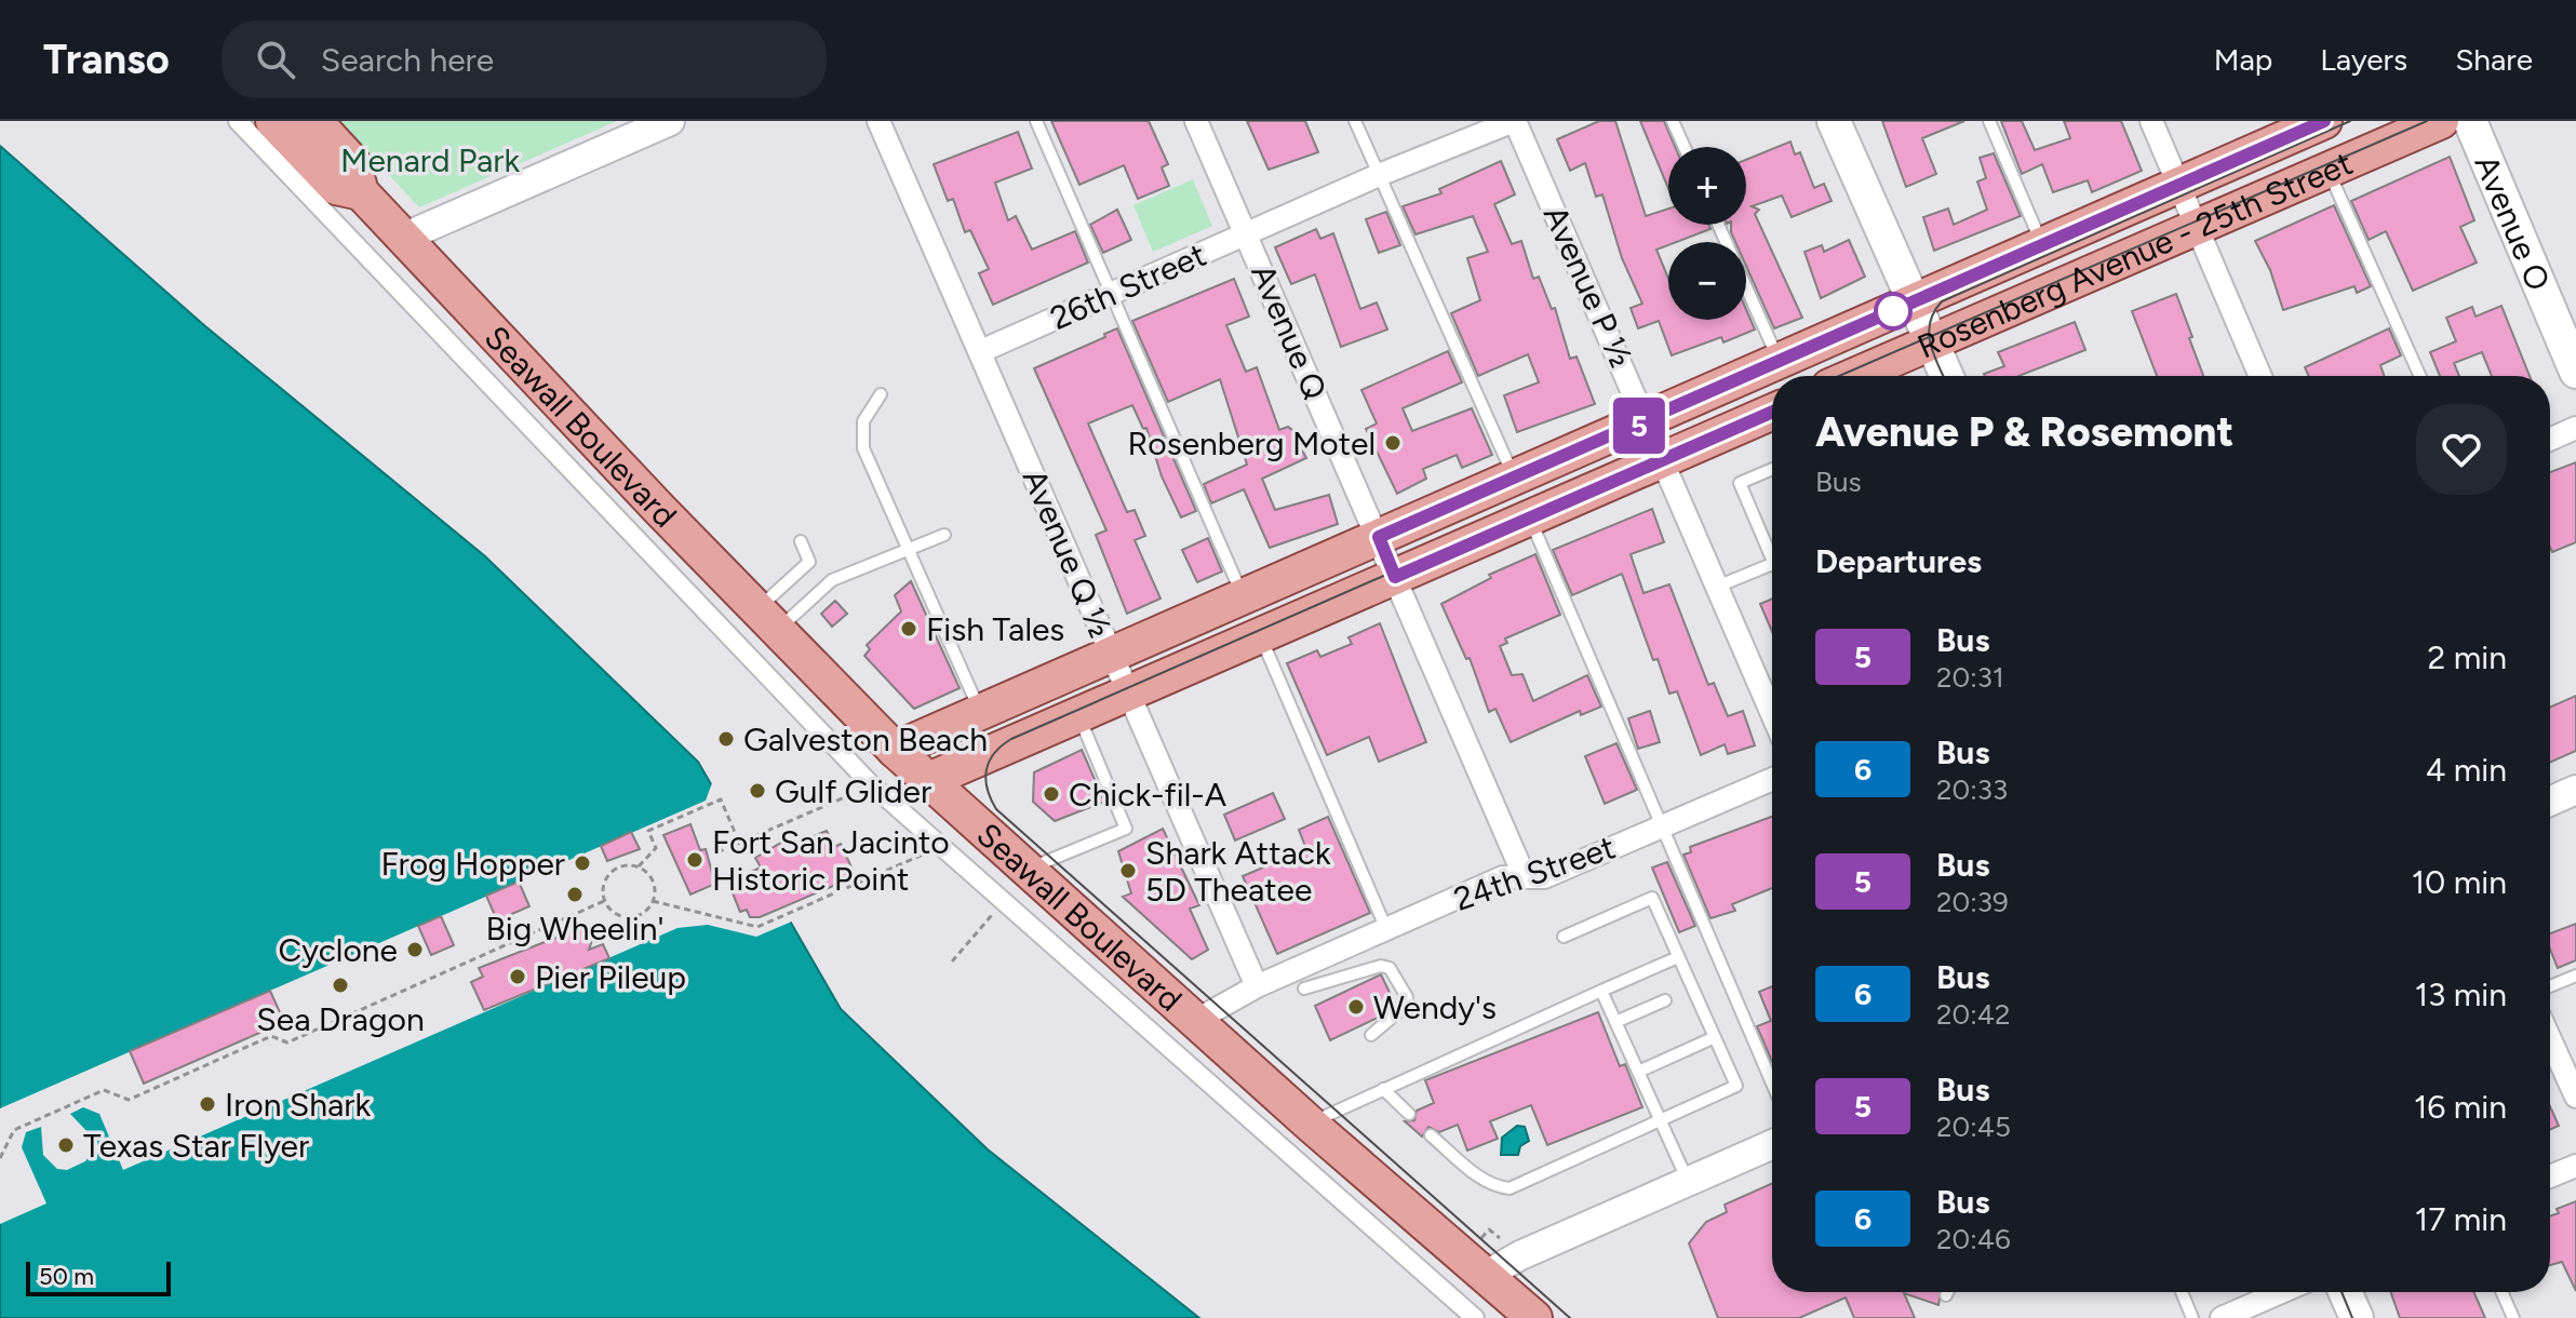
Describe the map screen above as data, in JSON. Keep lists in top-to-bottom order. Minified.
{"streets":{"main road":["Avenue O","Rosenberg Avenue - 25th Street","Seawall Boulevard"],"street":["26th Street","Avenue P ½","Avenue Q","Avenue Q ½","24th Street"]},"crossings":[["Rosenberg Avenue - 25th Street","Avenue P ½"],["Rosenberg Avenue - 25th Street","Avenue Q"],["Rosenberg Avenue - 25th Street","Seawall Boulevard"],["Rosenberg Avenue - 25th Street","Avenue Q ½"],["26th Street","Avenue P ½"],["26th Street","Avenue Q"],["26th Street","Avenue Q ½"],["Avenue Q","24th Street"],["Seawall Boulevard","24th Street"],["Avenue Q ½","24th Street"]],"parks":["Menard Park"],"places":["Rosenberg Motel","Fish Tales","Galveston Beach","Gulf Glider","Chick-fil-A","Fort San Jacinto Historic Point","Frog Hopper","Shark Attack 5D Theatee","Big Wheelin'","Cyclone","Pier Pileup","Sea Dragon","Wendy's","Iron Shark","Texas Star Flyer"],"lines":["bus line 5"],"scale_bar":"50 m","page":{"header":"Transo","search":"Search here","nav":["Map","Layers","Share"],"on_map":"5","map_buttons":["+","−"],"heading":[["Avenue P & Rosemont","Bus"],"Departures"],"list":[{"mark":"5","name":"Bus","note":"20:31","value":"2 min"},{"mark":"6","name":"Bus","note":"20:33","value":"4 min"},{"mark":"5","name":"Bus","note":"20:39","value":"10 min"},{"mark":"6","name":"Bus","note":"20:42","value":"13 min"},{"mark":"5","name":"Bus","note":"20:45","value":"16 min"},{"mark":"6","name":"Bus","note":"20:46","value":"17 min"}],"scale":"50 m"}}
